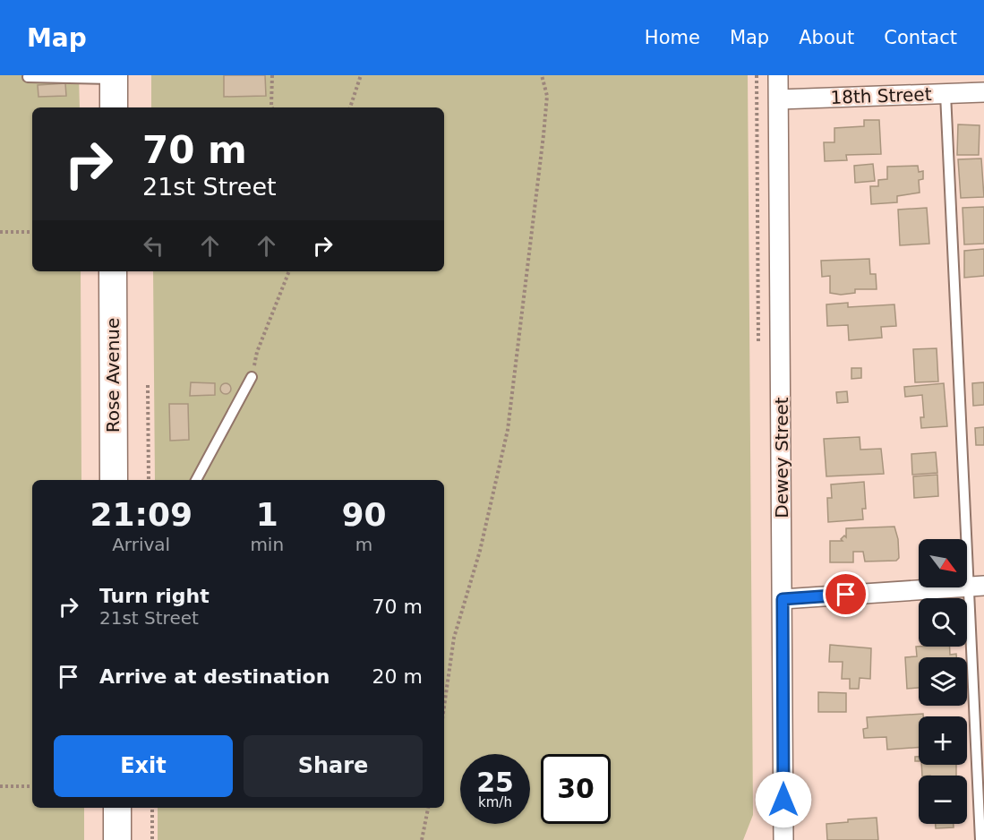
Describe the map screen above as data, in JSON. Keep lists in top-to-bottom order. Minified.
{"streets":{"street":["18th Street","Rose Avenue","Dewey Street"]},"crossings":[["18th Street","Dewey Street"]],"north":"bottom right","page":{"header":"Map","nav":["Home","Map","About","Contact"],"turn":["70 m","21st Street"],"eta":["21:09","Arrival","1","min","90","m"],"map_buttons":["+","−"],"list":[{"name":"Turn right","note":"21st Street","value":"70 m"},{"name":"Arrive at destination","value":"20 m"}],"buttons":["Exit","Share"],"speed":"25 km/h","limit":"30"}}
